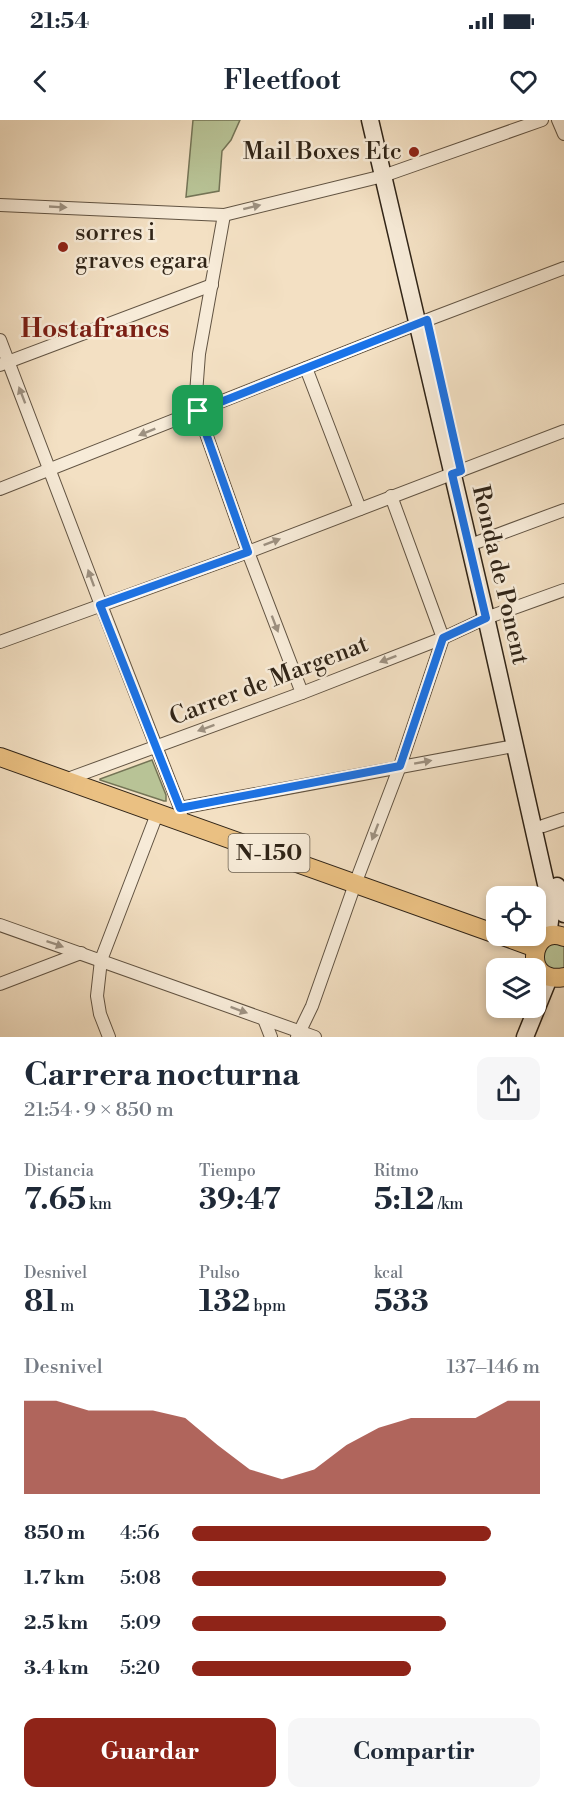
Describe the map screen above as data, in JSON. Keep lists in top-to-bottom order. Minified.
{"streets":{"main road":["Ronda de Ponent","N-150"],"street":["Carrer de Margenat"]},"crossings":[["Ronda de Ponent","Carrer de Margenat"],["Carrer de Margenat","N-150"]],"districts":["Hostafrancs"],"places":["Mail Boxes Etc","sorres i graves egara"],"page":{"status":"21:54","header":"Fleetfoot","heading":["Carrera nocturna","21:54 · 9 × 850 m"],"stats":[["Distancia","7.65 km"],["Tiempo","39:47"],["Ritmo","5:12 /km"],["Desnivel","81 m"],["Pulso","132 bpm"],["kcal","533"]],"chart":["Desnivel","137–146 m"],"list":[{"name":"850 m","note":"4:56"},{"name":"1.7 km","note":"5:08"},{"name":"2.5 km","note":"5:09"},{"name":"3.4 km","note":"5:20"}],"buttons":["Guardar","Compartir"]}}
